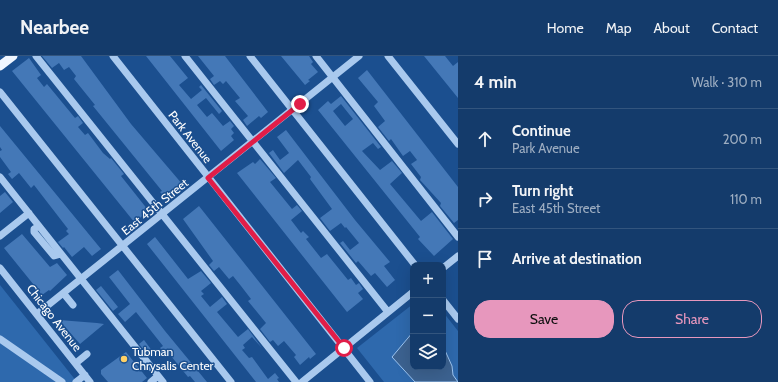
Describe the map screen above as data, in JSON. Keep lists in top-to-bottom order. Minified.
{"streets":{"street":["Park Avenue","East 45th Street","Chicago Avenue"]},"crossings":[["Park Avenue","East 45th Street"],["East 45th Street","Chicago Avenue"]],"places":["Tubman Chrysalis Center"],"page":{"header":"Nearbee","nav":["Home","Map","About","Contact"],"heading":["4 min","Walk · 310 m"],"list":[["Continue","Park Avenue","200 m"],["Turn right","East 45th Street","110 m"],"Arrive at destination"],"map_buttons":["+","−"],"buttons":["Save","Share"]}}
